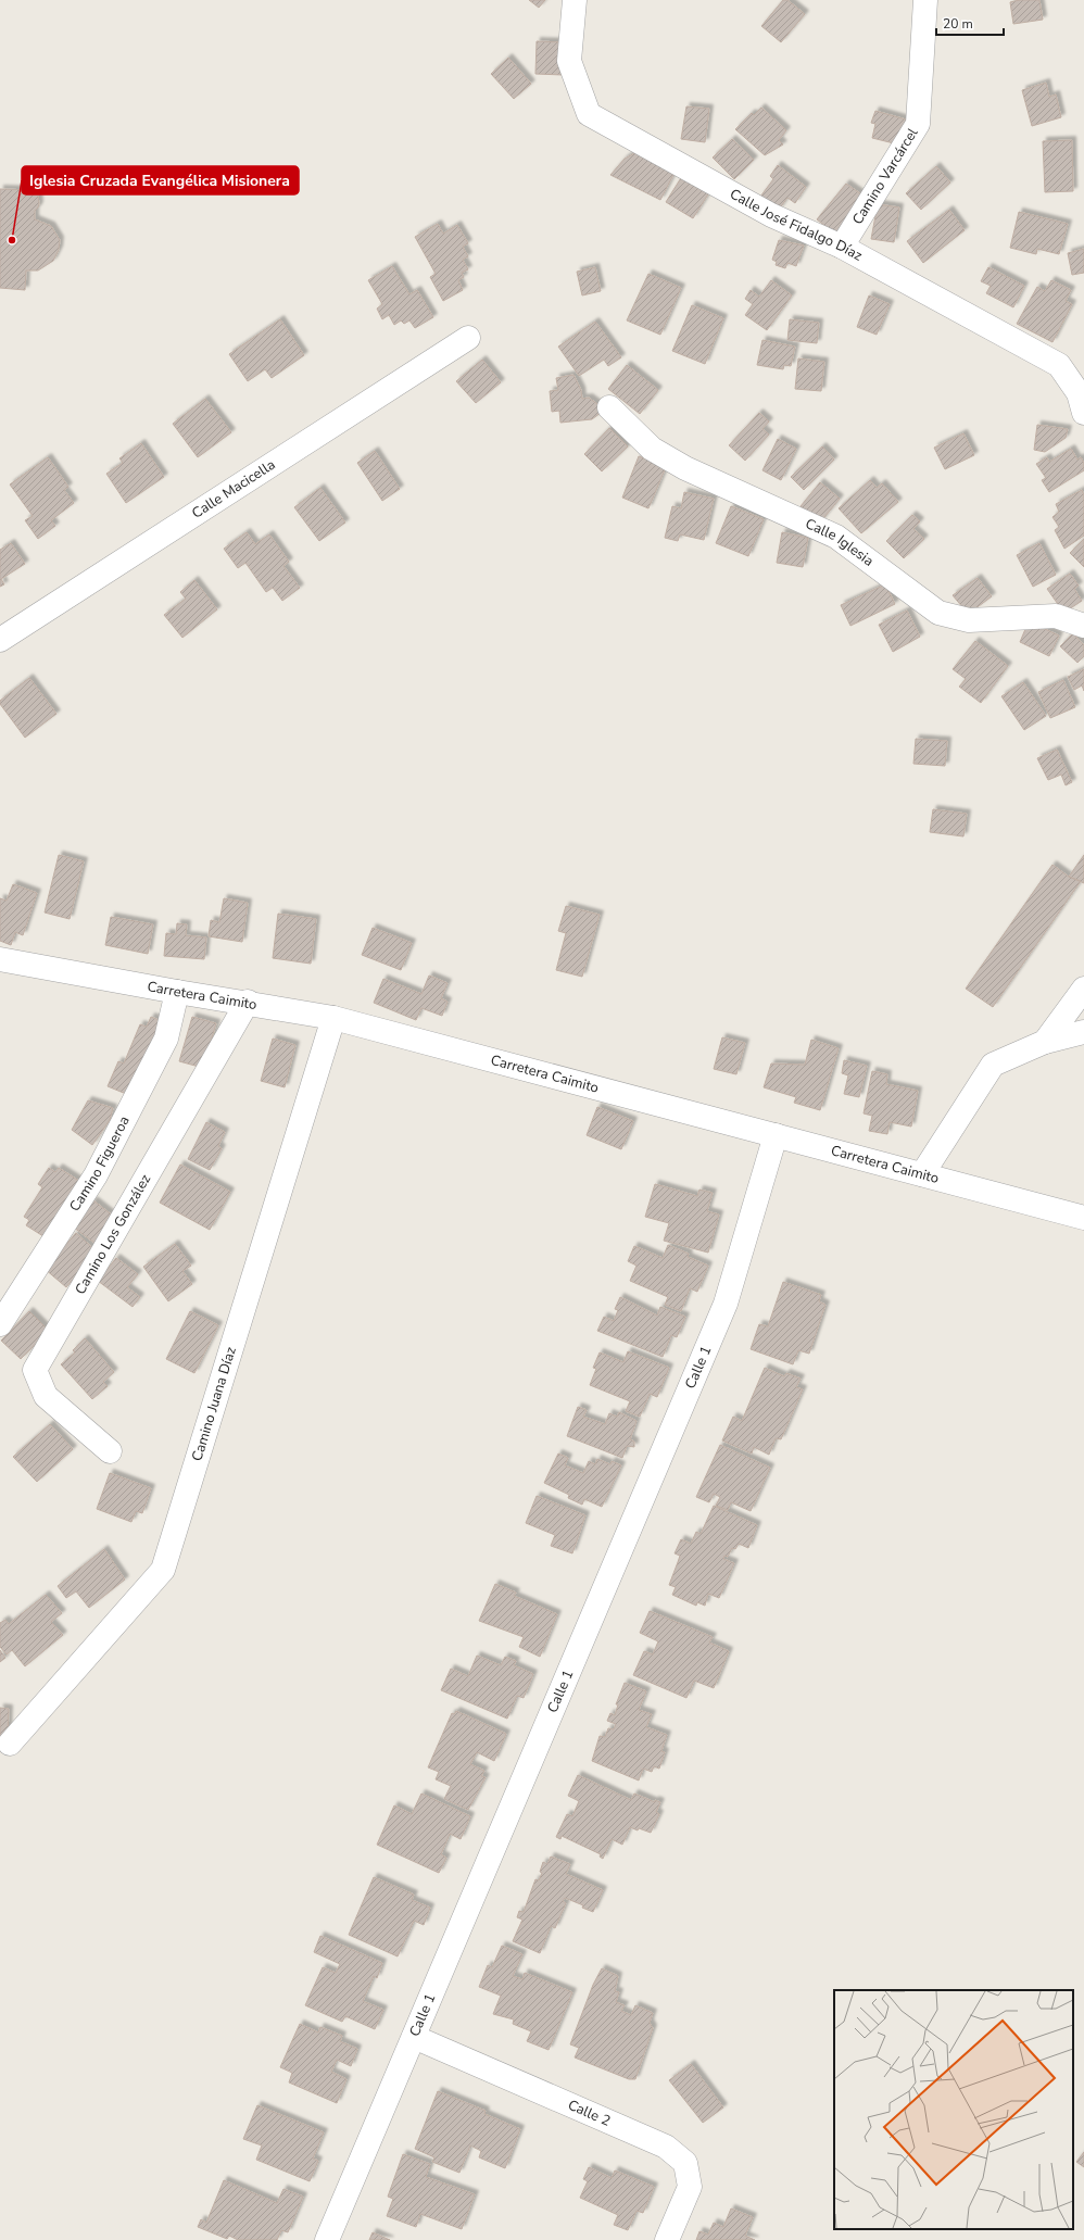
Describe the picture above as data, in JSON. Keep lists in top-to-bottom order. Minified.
{"streets":{"street":["Camino Varcárcel","Calle José Fidalgo Díaz","Calle Macicella","Calle Iglesia","Carretera Caimito","Camino Figueroa","Camino Los González","Calle 1","Camino Juana Díaz","Calle 2"]},"crossings":[["Camino Varcárcel","Calle José Fidalgo Díaz"],["Carretera Caimito","Camino Figueroa"],["Carretera Caimito","Camino Los González"],["Carretera Caimito","Calle 1"],["Carretera Caimito","Camino Juana Díaz"],["Calle 1","Calle 2"]],"places":["Iglesia Cruzada Evangélica Misionera"],"scale_bar":"20 m"}
